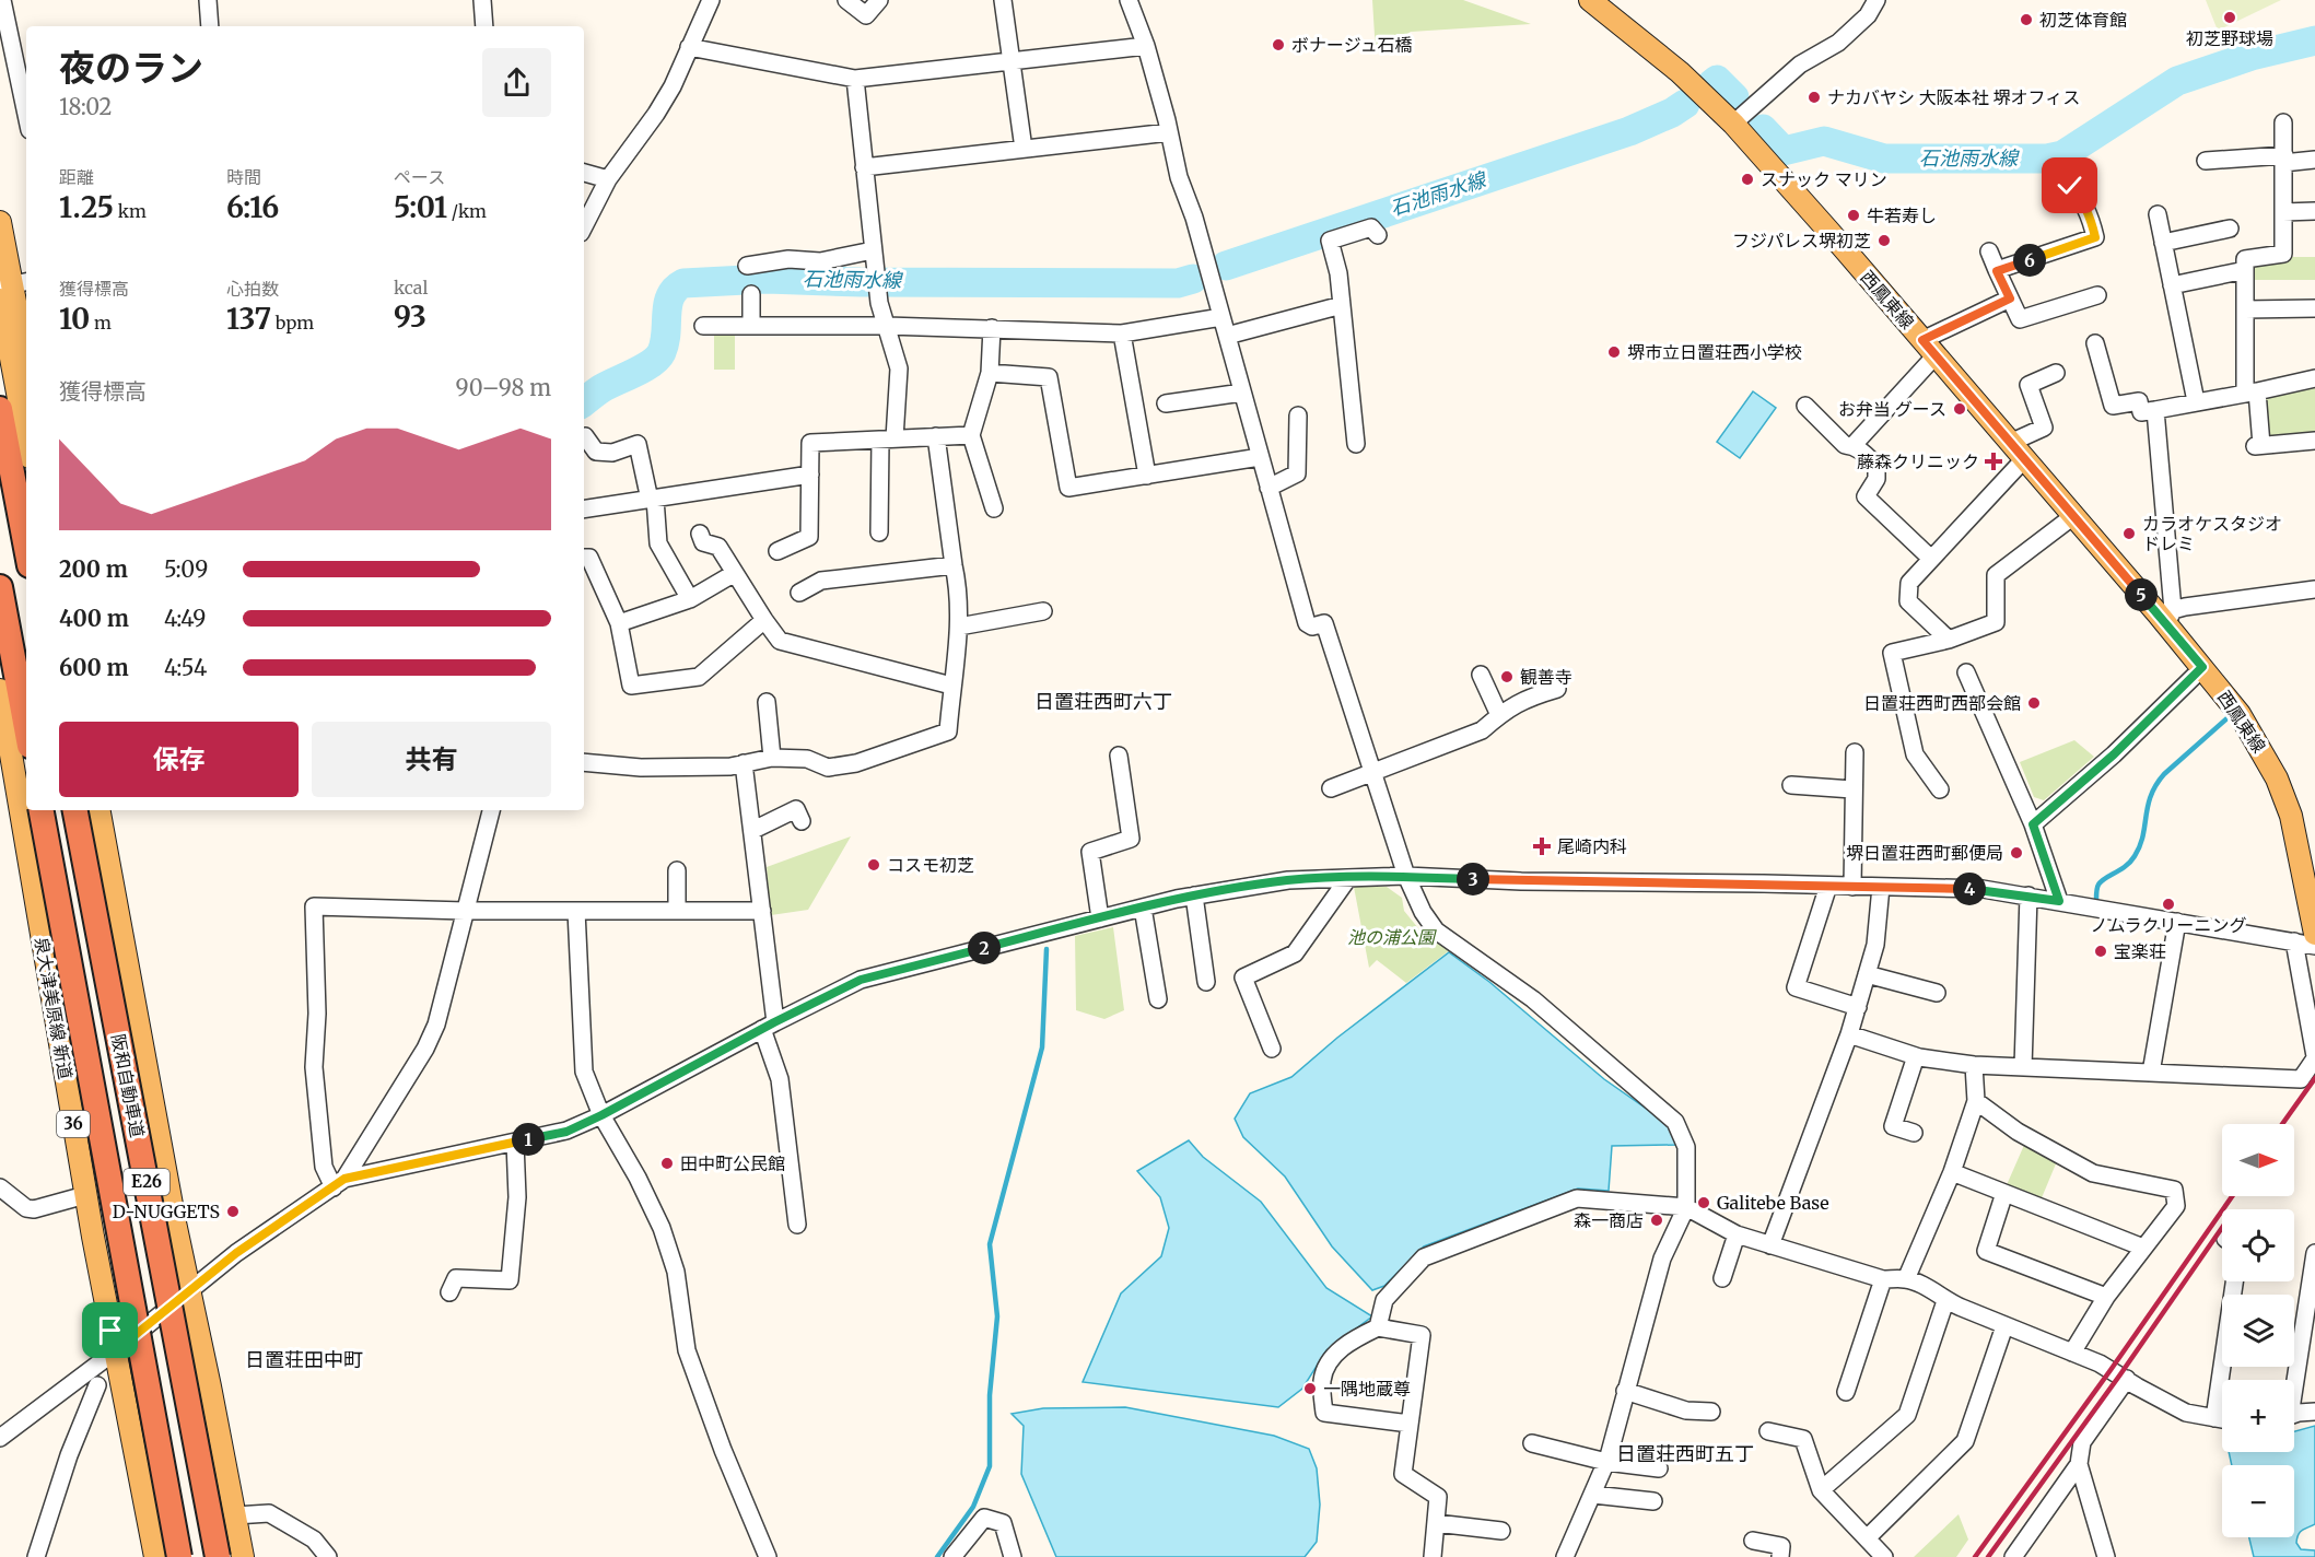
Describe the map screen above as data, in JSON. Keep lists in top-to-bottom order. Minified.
{"streets":{"highway":["阪和自動車道","E26"],"main road":["西鳳東線","泉大津美原線 新道","36"]},"crossings":[["泉大津美原線 新道","36"]],"districts":["日置荘西町六丁","日置荘田中町","日置荘西町五丁"],"water":["石池雨水線"],"parks":["池の浦公園"],"places":{"other":["初芝野球場","初芝体育館","ボナージュ石橋","ナカバヤシ 大阪本社 堺オフィス","スナック マリン","牛若寿し","フジパレス堺初芝","堺市立日置荘西小学校","お弁当 グース","カラオケスタジオ ドレミ","観善寺","日置荘西町西部会館","堺日置荘西町郵便局","コスモ初芝","ノムラクリーニング","宝楽荘","田中町公民館","Galitebe Base","D-NUGGETS","森一商店","一隅地蔵尊"],"health":["藤森クリニック","尾崎内科"]},"north":"right","page":{"heading":["夜のラン","18:02"],"stats":[["距離","1.25 km"],["時間","6:16"],["ペース","5:01 /km"],["獲得標高","10 m"],["心拍数","137 bpm"],["kcal","93"]],"pins":["6","5","3","4","2","1"],"chart":["獲得標高","90–98 m"],"list":[{"name":"200 m","note":"5:09"},{"name":"400 m","note":"4:49"},{"name":"600 m","note":"4:54"}],"buttons":["保存","共有"],"map_buttons":["+","−"]}}
